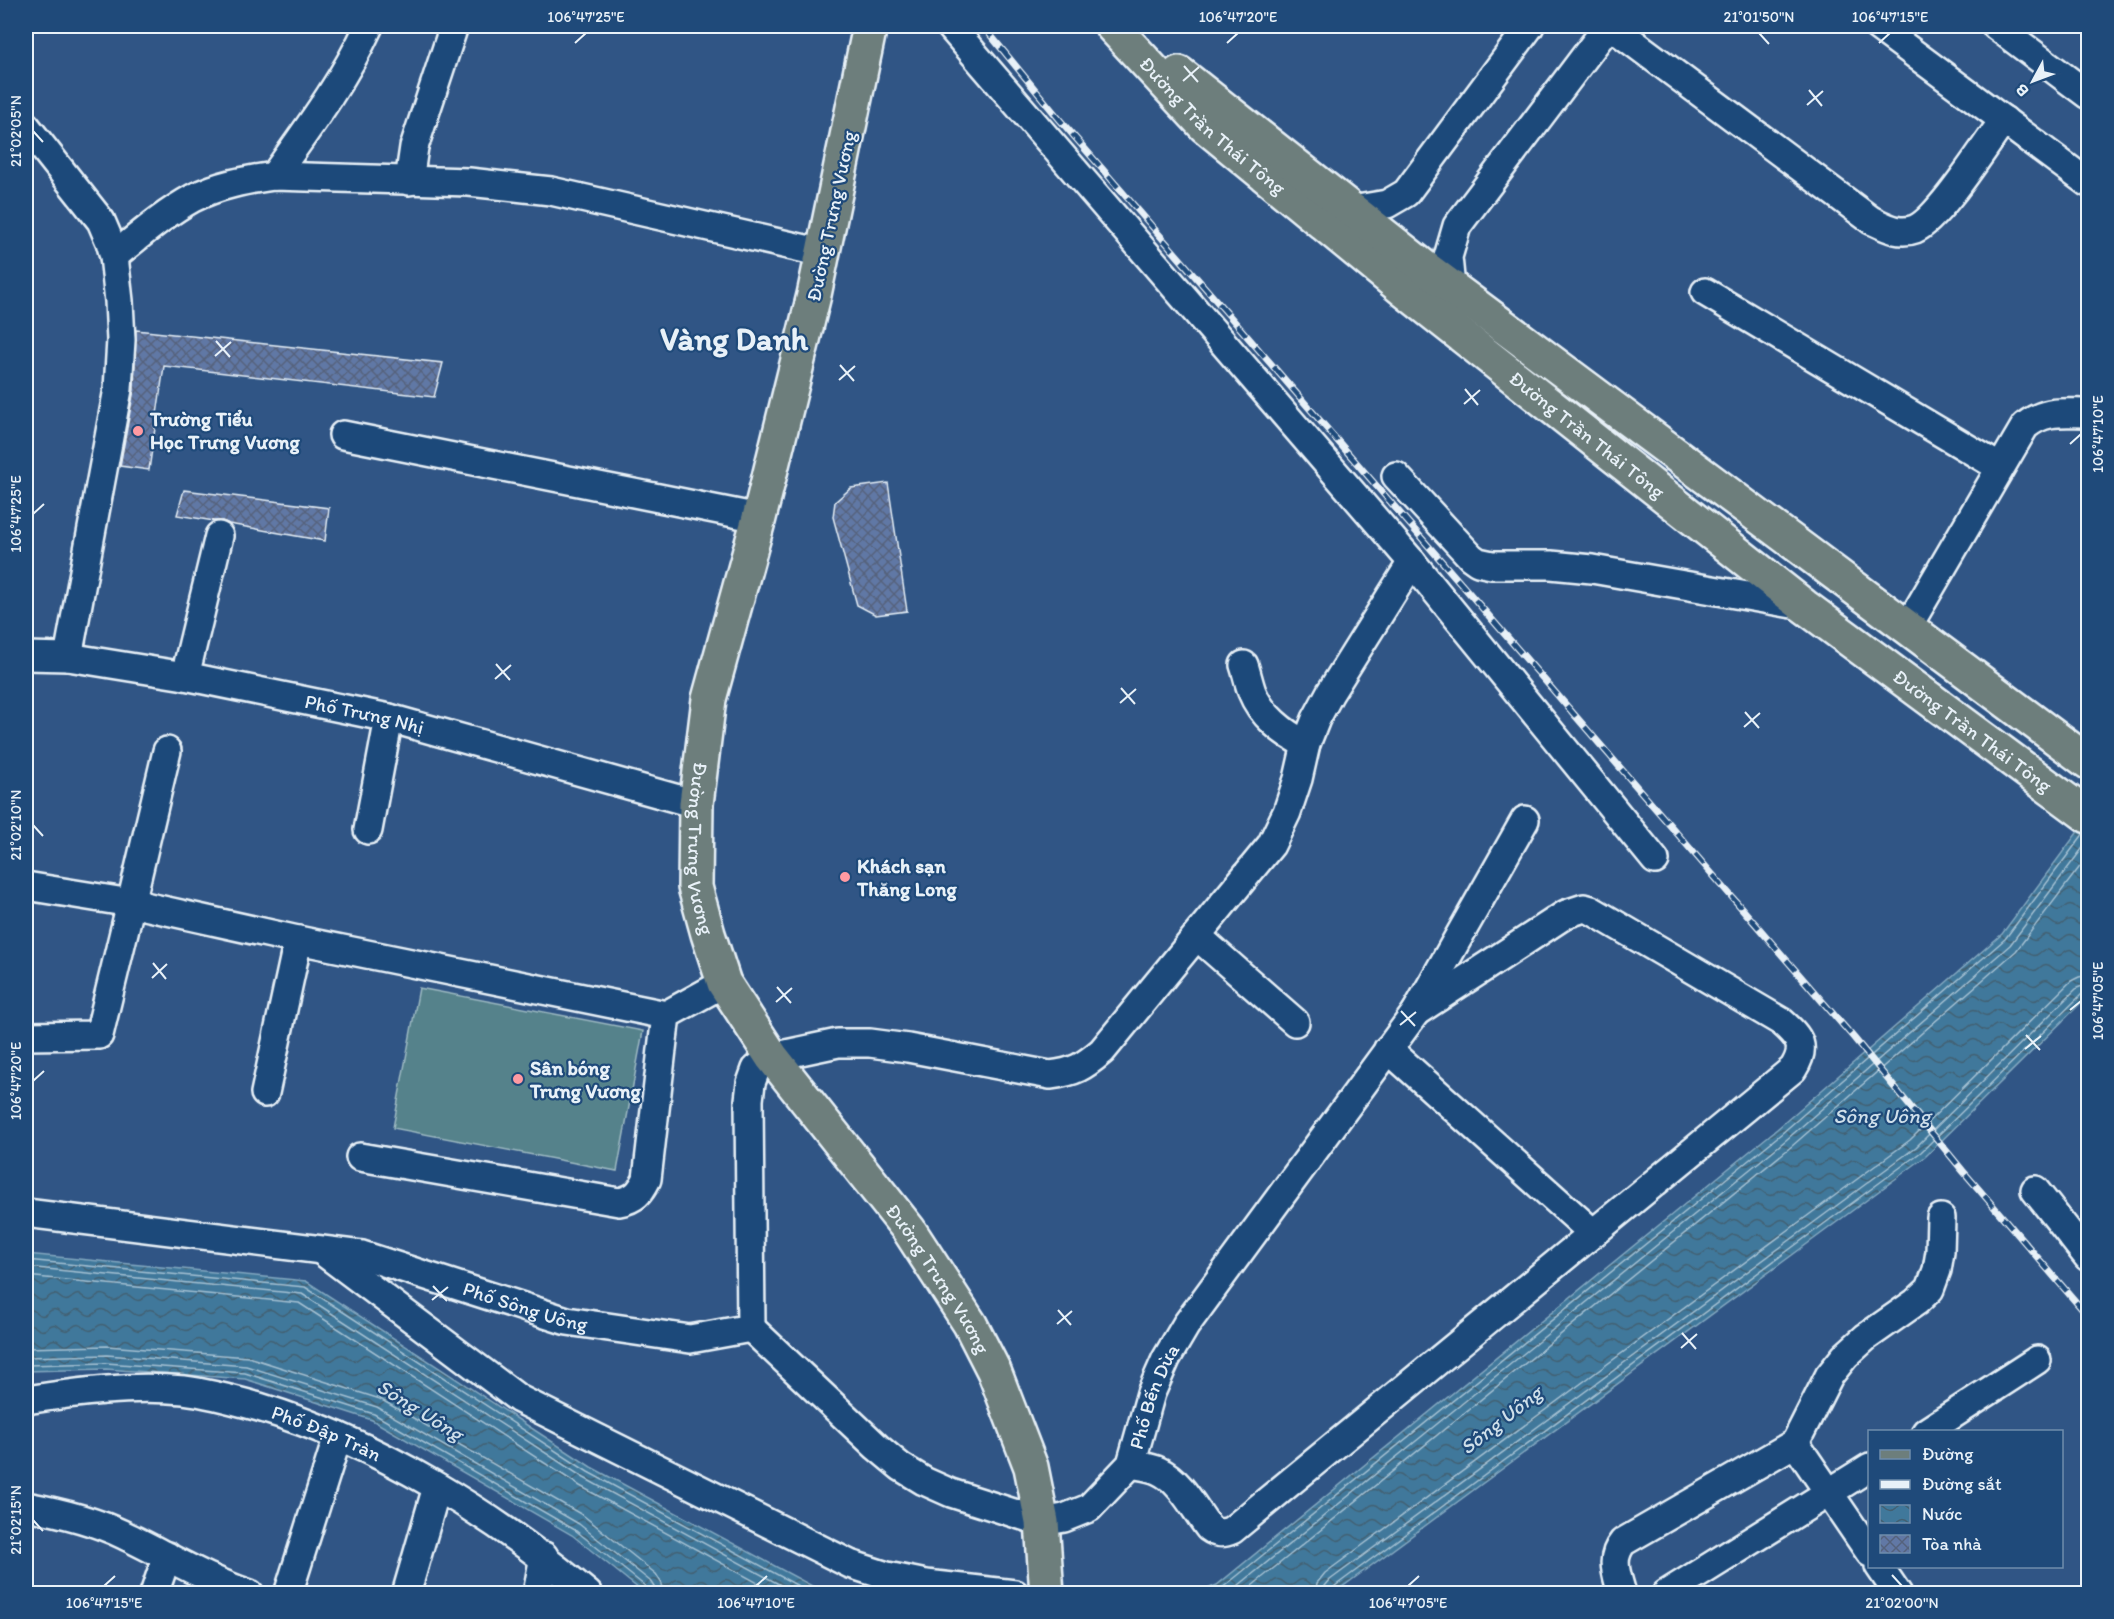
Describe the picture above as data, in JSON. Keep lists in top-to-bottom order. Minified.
{"streets":{"main road":["Đường Trần Thái Tông","Đường Trưng Vương"],"street":["Phố Trưng Nhị","Phố Sông Uông","Phố Bến Dừa","Phố Đập Tràn"]},"crossings":[["Đường Trưng Vương","Phố Trưng Nhị"],["Đường Trưng Vương","Phố Bến Dừa"]],"districts":["Vàng Danh"],"water":["Sông Uông"],"places":["Trường Tiểu Học Trưng Vương","Khách sạn Thăng Long","Sân bóng Trưng Vương"],"legend":["Đường","Đường sắt","Nước","Tòa nhà"],"north":"bottom left","coordinates":["106°47'25\"E","106°47'20\"E","21°01'50\"N","106°47'15\"E","21°02'05\"N","106°47'10\"E","21°02'10\"N","106°47'05\"E","21°02'15\"N","21°02'00\"N"]}
